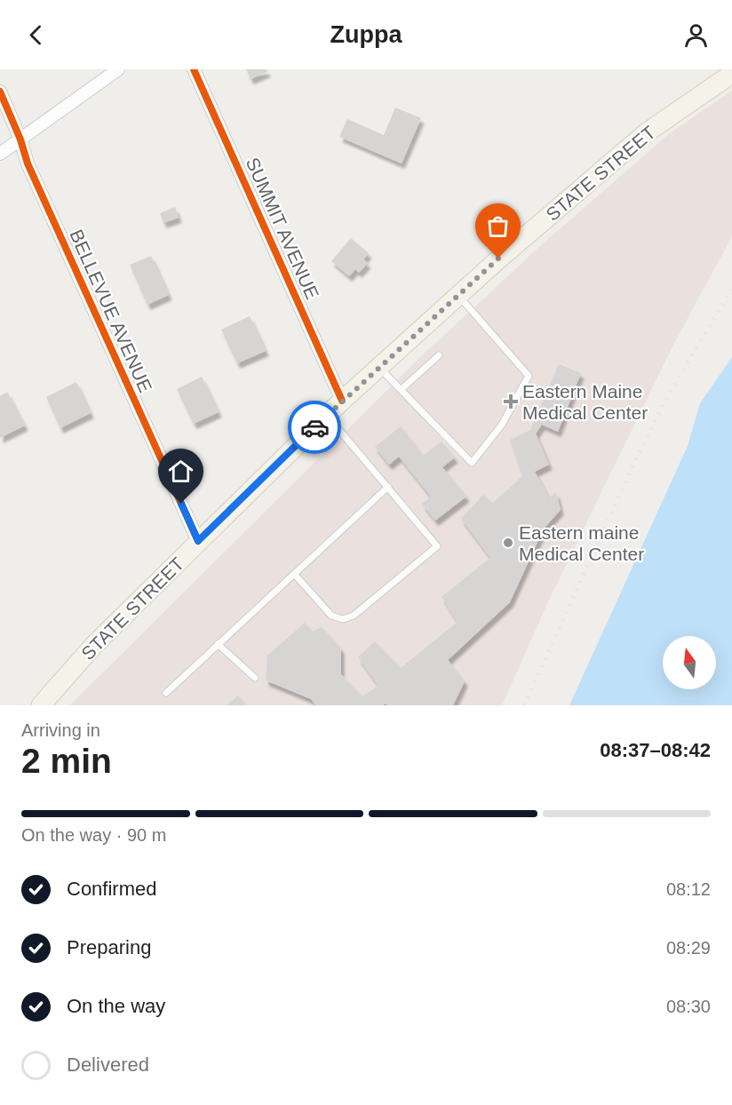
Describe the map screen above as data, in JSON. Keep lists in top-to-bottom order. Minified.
{"streets":{"main road":["STATE STREET"],"street":["SUMMIT AVENUE","BELLEVUE AVENUE"]},"crossings":[["STATE STREET","SUMMIT AVENUE"],["STATE STREET","BELLEVUE AVENUE"]],"places":{"health":["Eastern Maine Medical Center"],"other":["Eastern maine Medical Center"]},"north":"top","page":{"header":"Zuppa","heading":["2 min","Arriving in","08:37–08:42"],"bar":"On the way · 90 m","list":[["Confirmed","08:12"],["Preparing","08:29"],["On the way","08:30"],"Delivered"]}}
